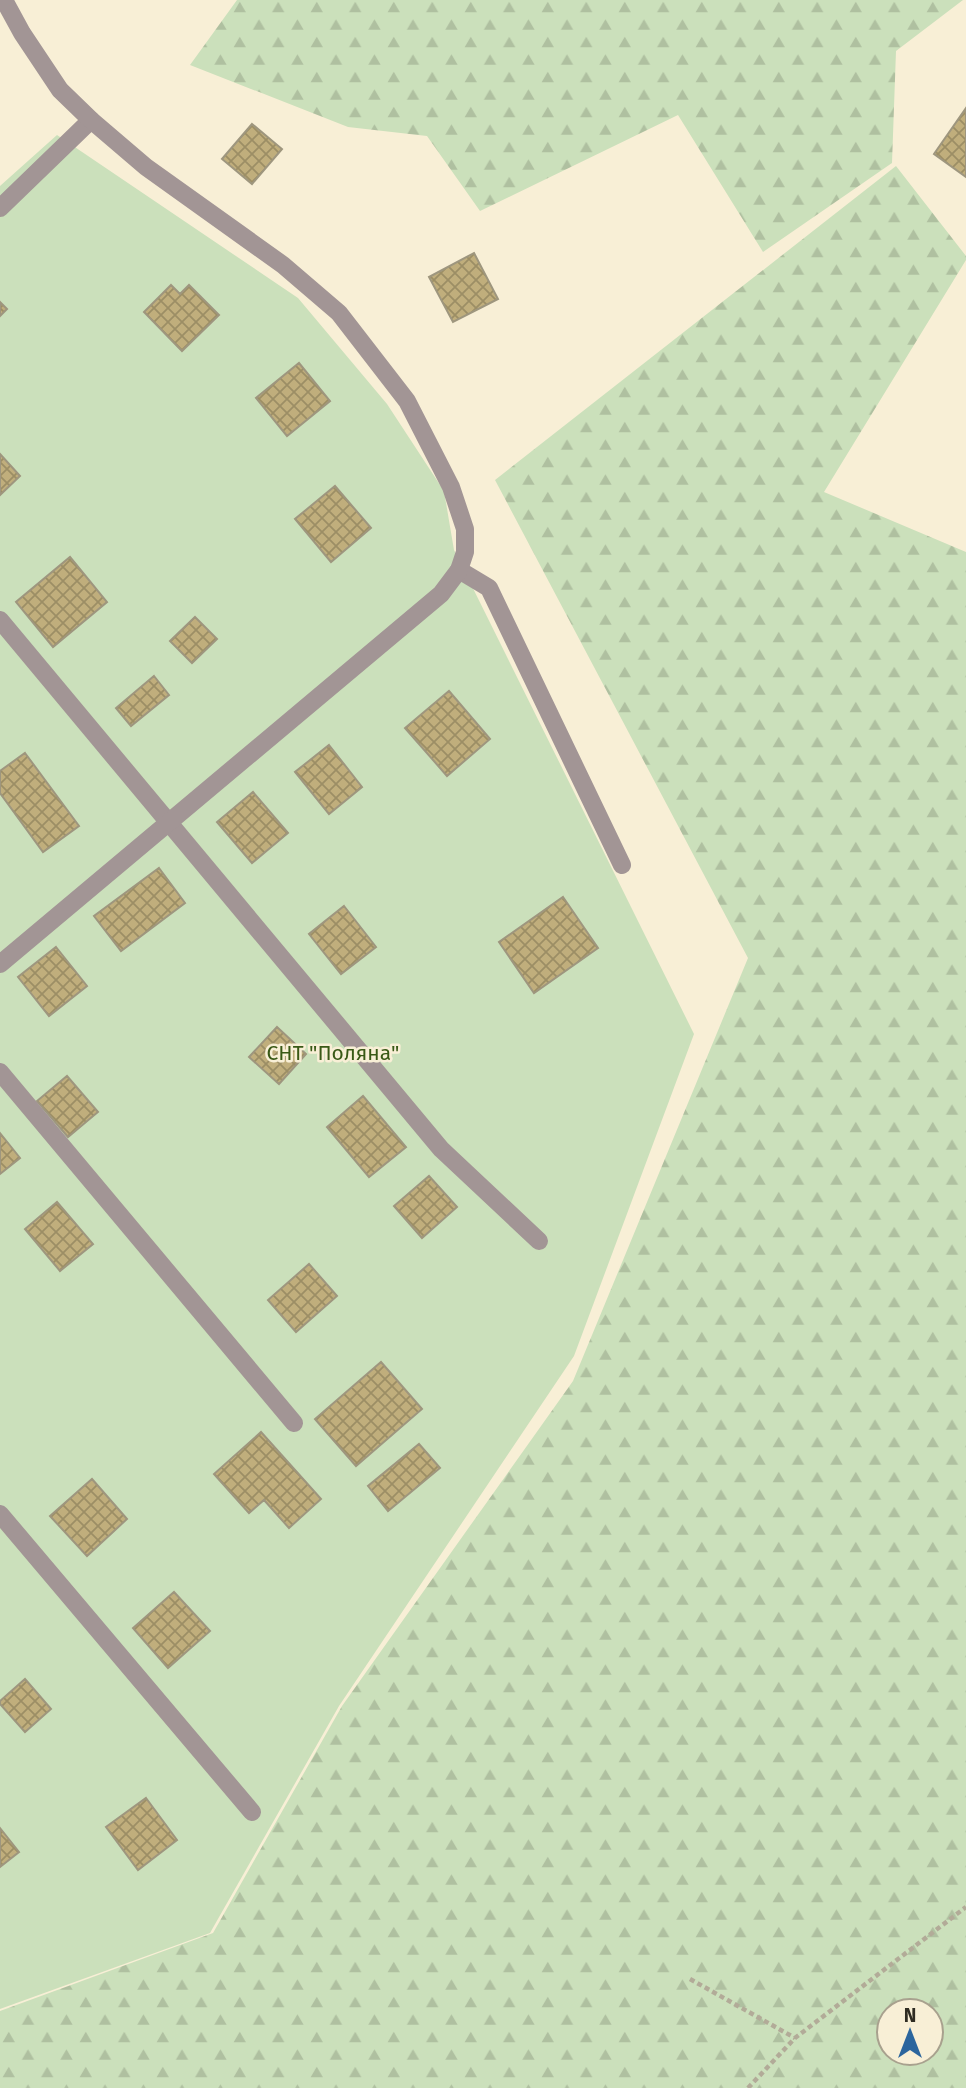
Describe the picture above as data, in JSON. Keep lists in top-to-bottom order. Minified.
{"parks":["СНТ \"Поляна\""],"north":"top"}
